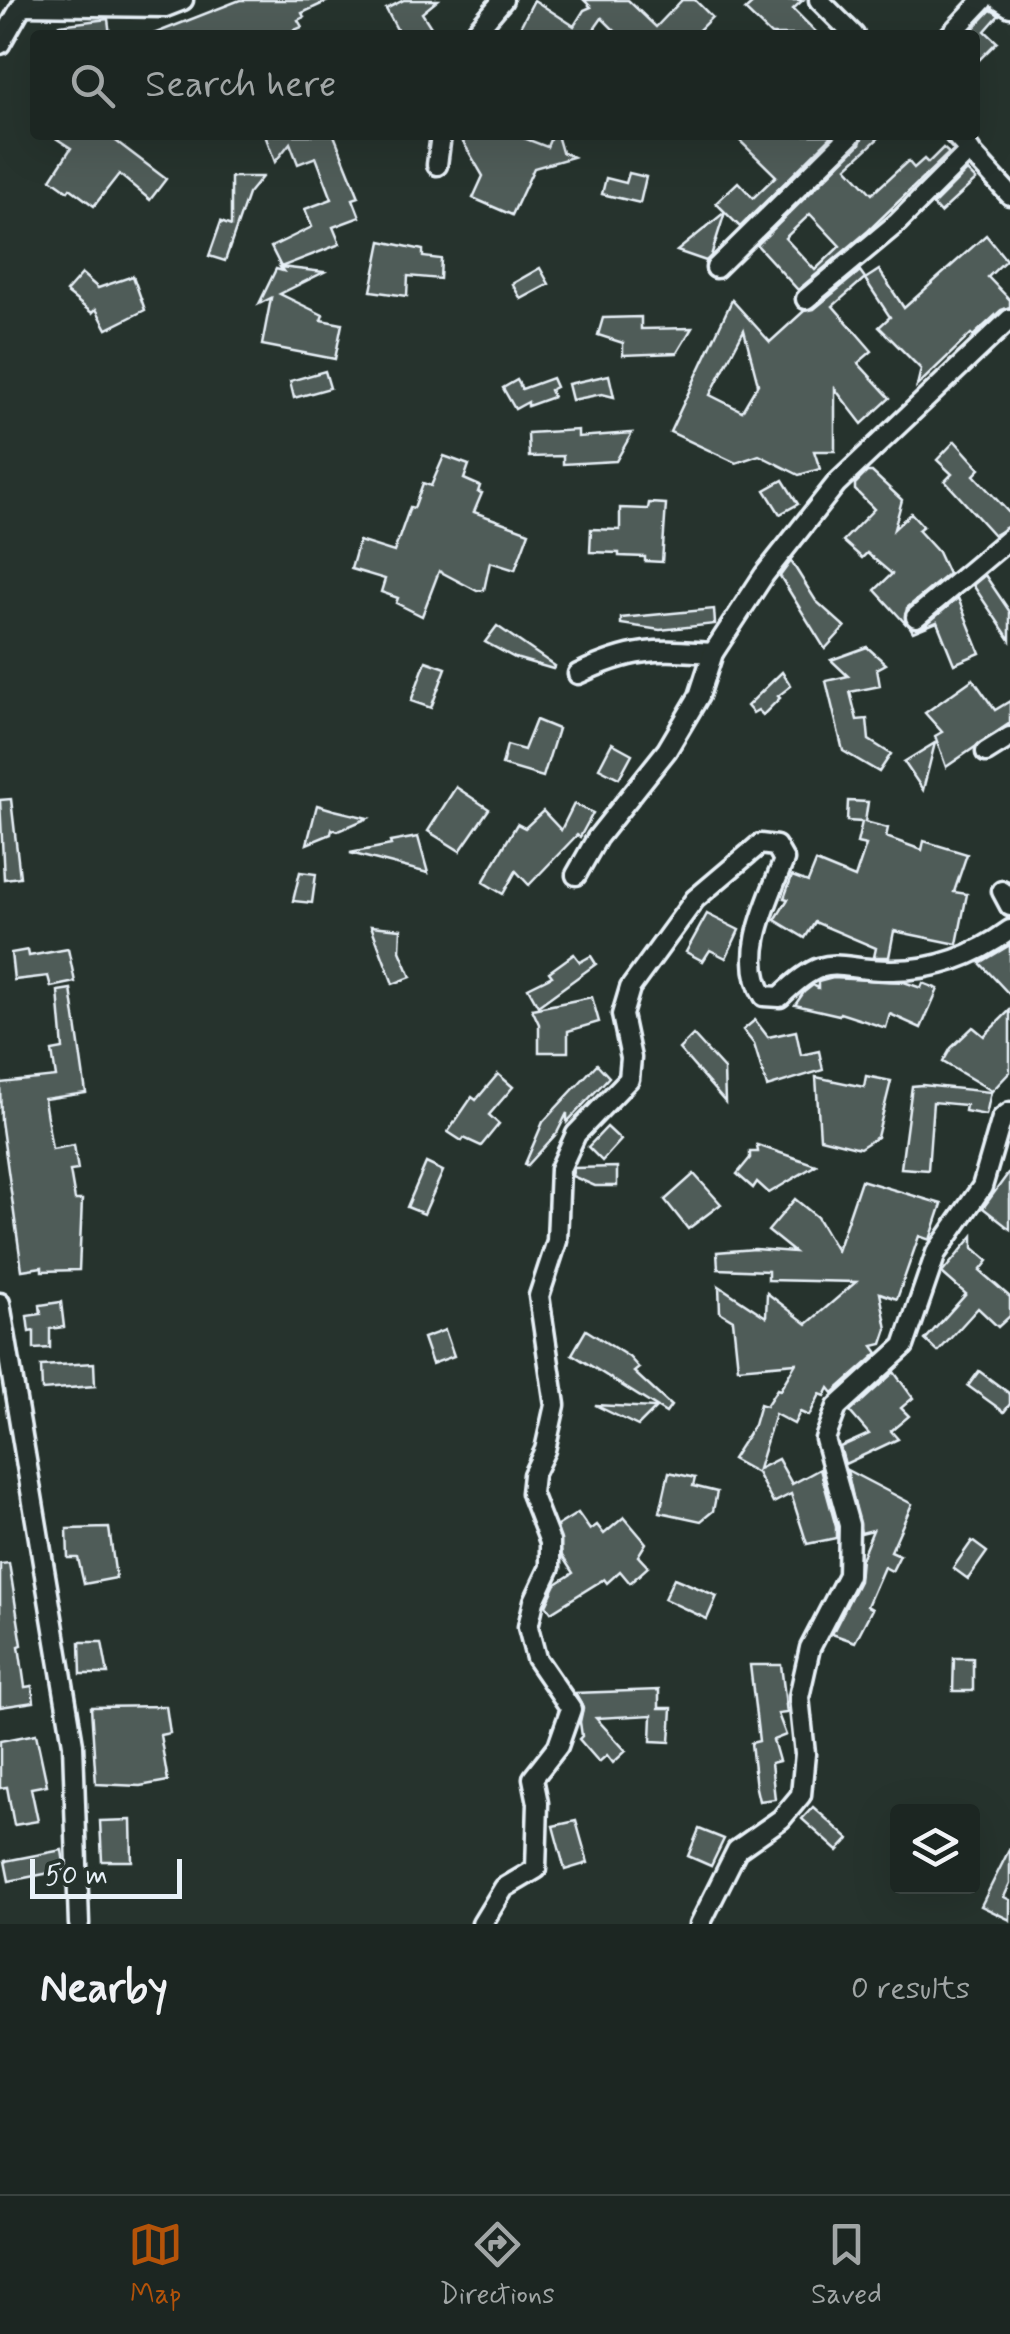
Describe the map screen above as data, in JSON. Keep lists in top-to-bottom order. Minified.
{"scale_bar":"50 m","page":{"search":"Search here","scale":"50 m","heading":["Nearby","0 results"],"nav":["Map","Directions","Saved"]}}
